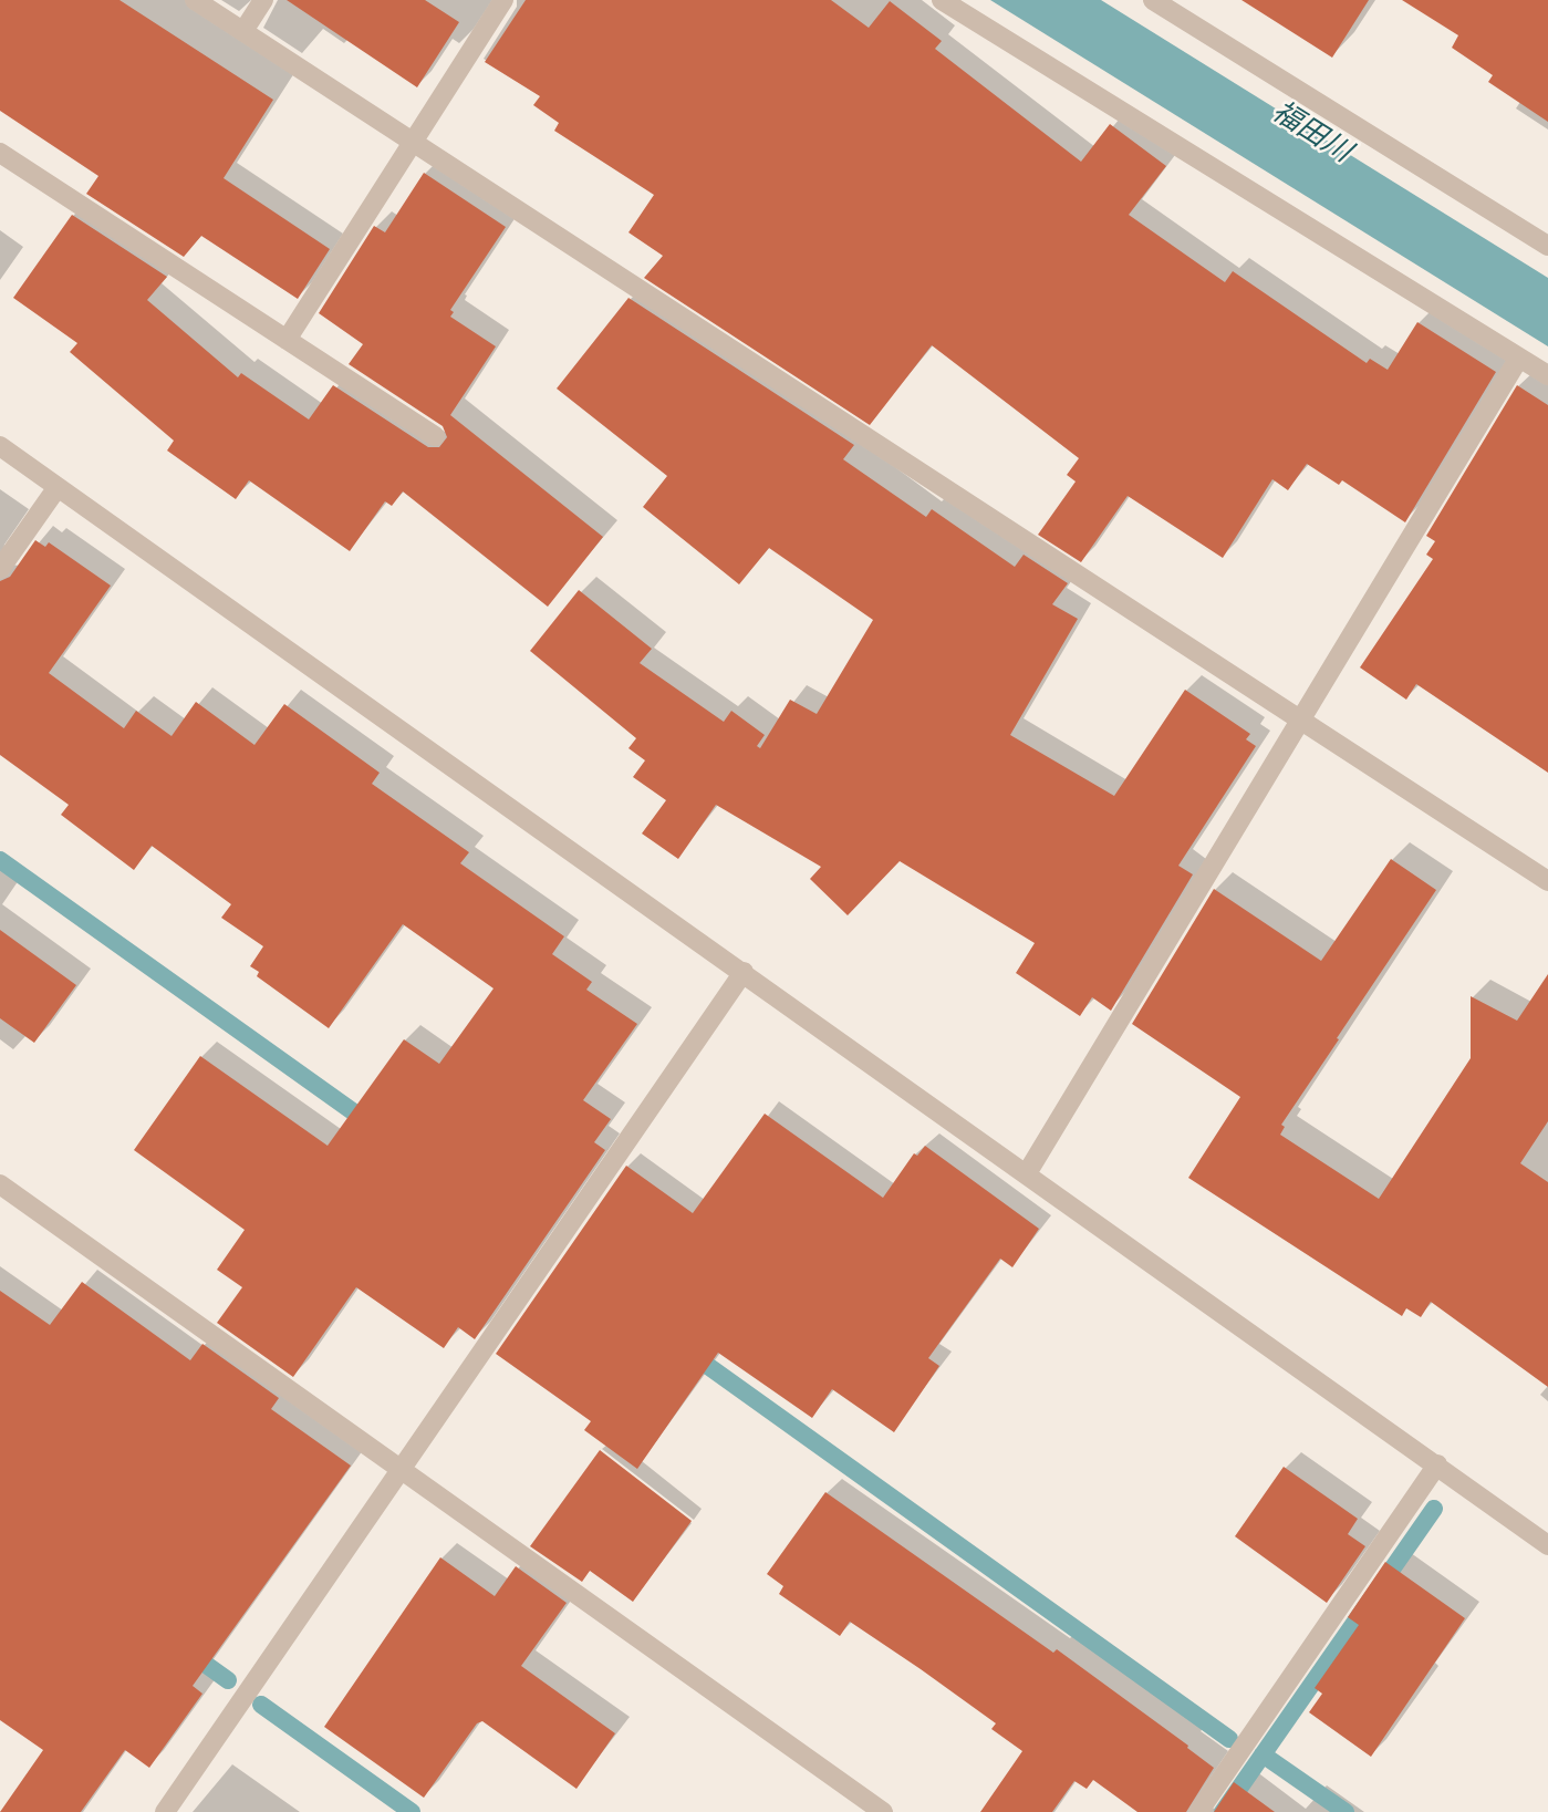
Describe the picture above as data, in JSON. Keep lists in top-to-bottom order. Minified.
{"water":["福田川"]}
